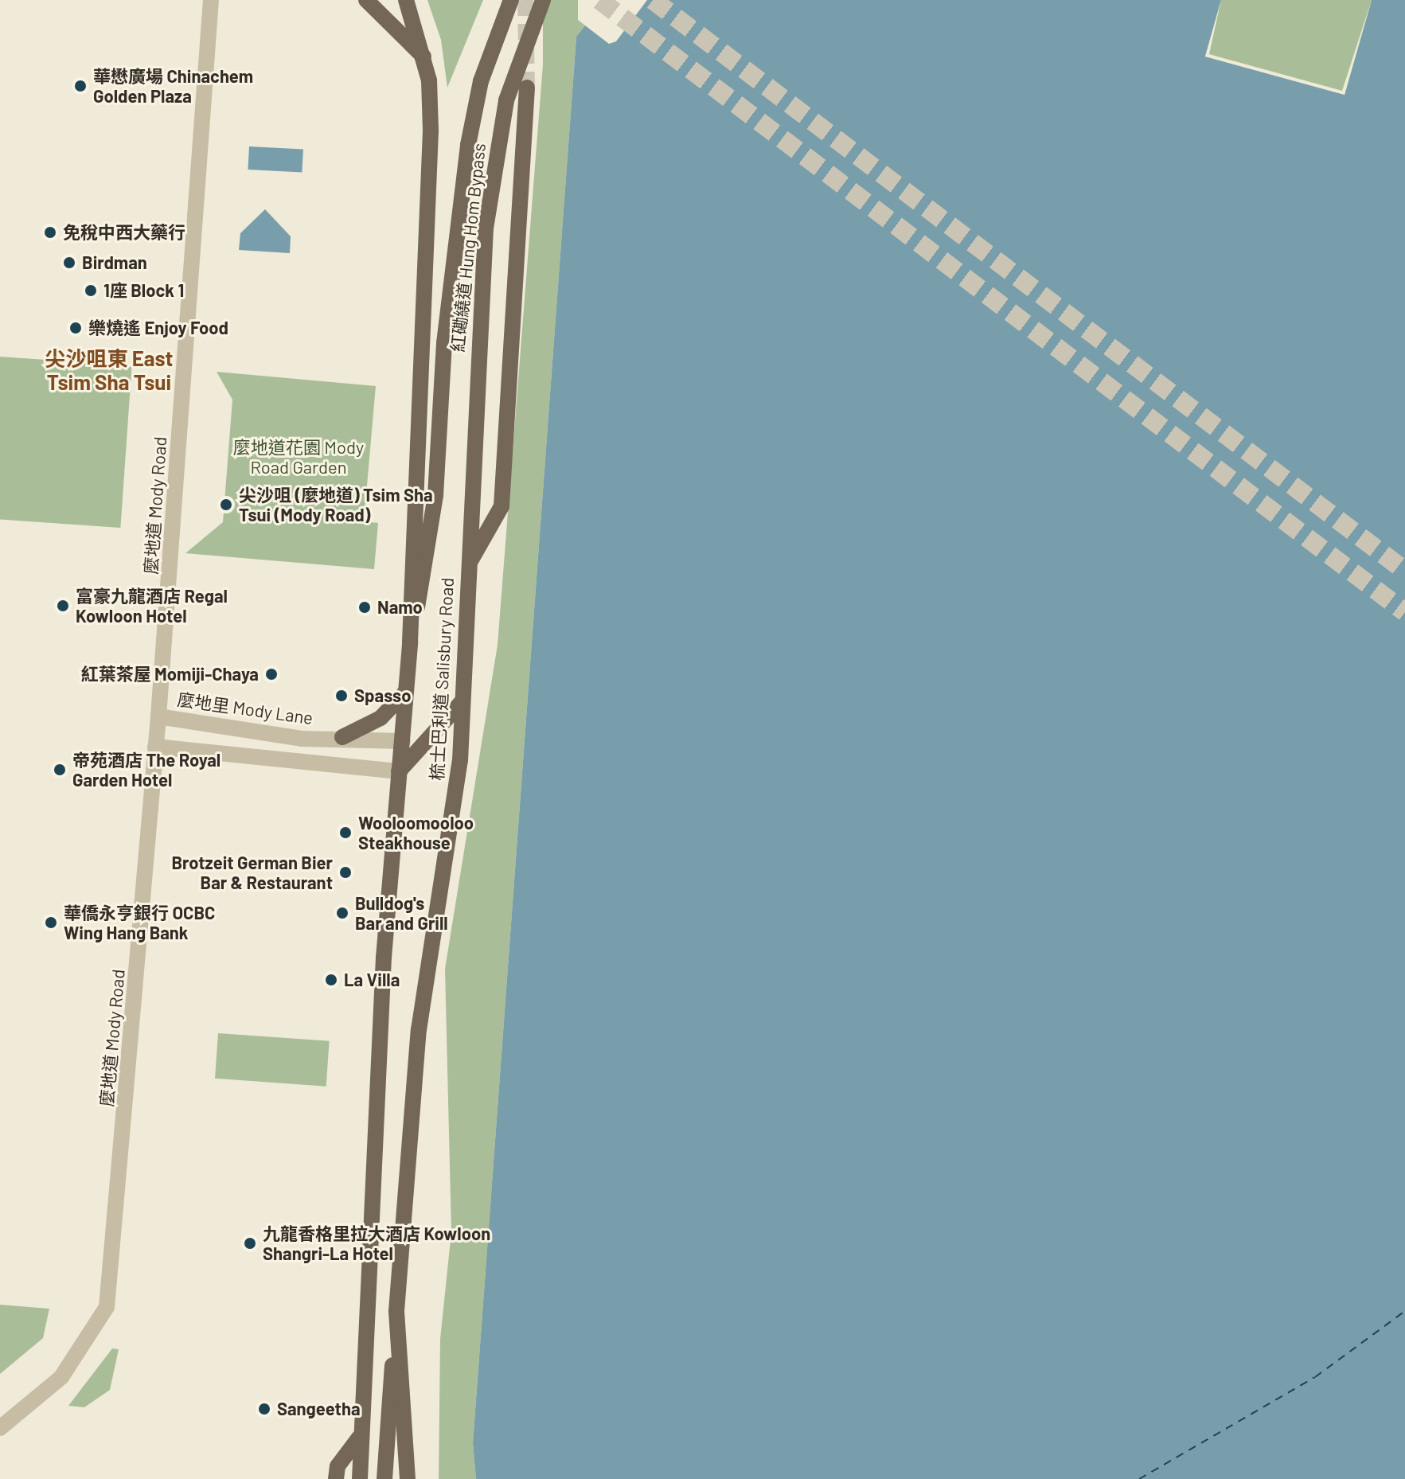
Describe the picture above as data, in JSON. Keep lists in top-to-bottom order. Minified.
{"streets":{"main road":["紅磡繞道 Hung Hom Bypass","梳士巴利道 Salisbury Road"],"street":["麼地道 Mody Road","麼地里 Mody Lane"]},"crossings":[["紅磡繞道 Hung Hom Bypass","梳士巴利道 Salisbury Road"],["麼地道 Mody Road","麼地里 Mody Lane"],["梳士巴利道 Salisbury Road","麼地里 Mody Lane"]],"districts":["尖沙咀東 East Tsim Sha Tsui"],"parks":["麼地道花園 Mody Road Garden"],"places":["華懋廣場 Chinachem Golden Plaza","免稅中西大藥行","Birdman","1座 Block 1","樂燒遙 Enjoy Food","尖沙咀 (麼地道) Tsim Sha Tsui (Mody Road)","富豪九龍酒店 Regal Kowloon Hotel","Namo","紅葉茶屋 Momiji-Chaya","Spasso","帝苑酒店 The Royal Garden Hotel","Wooloomooloo Steakhouse","Brotzeit German Bier Bar & Restaurant","Bulldog's Bar and Grill","華僑永亨銀行 OCBC Wing Hang Bank","La Villa","九龍香格里拉大酒店 Kowloon Shangri-La Hotel","Sangeetha"]}
